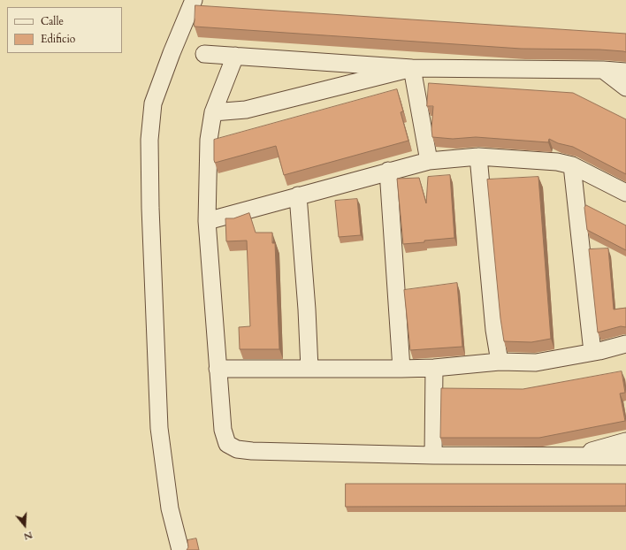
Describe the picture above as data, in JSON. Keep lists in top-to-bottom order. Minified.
{"legend":["Calle","Edificio"],"north":"bottom"}
